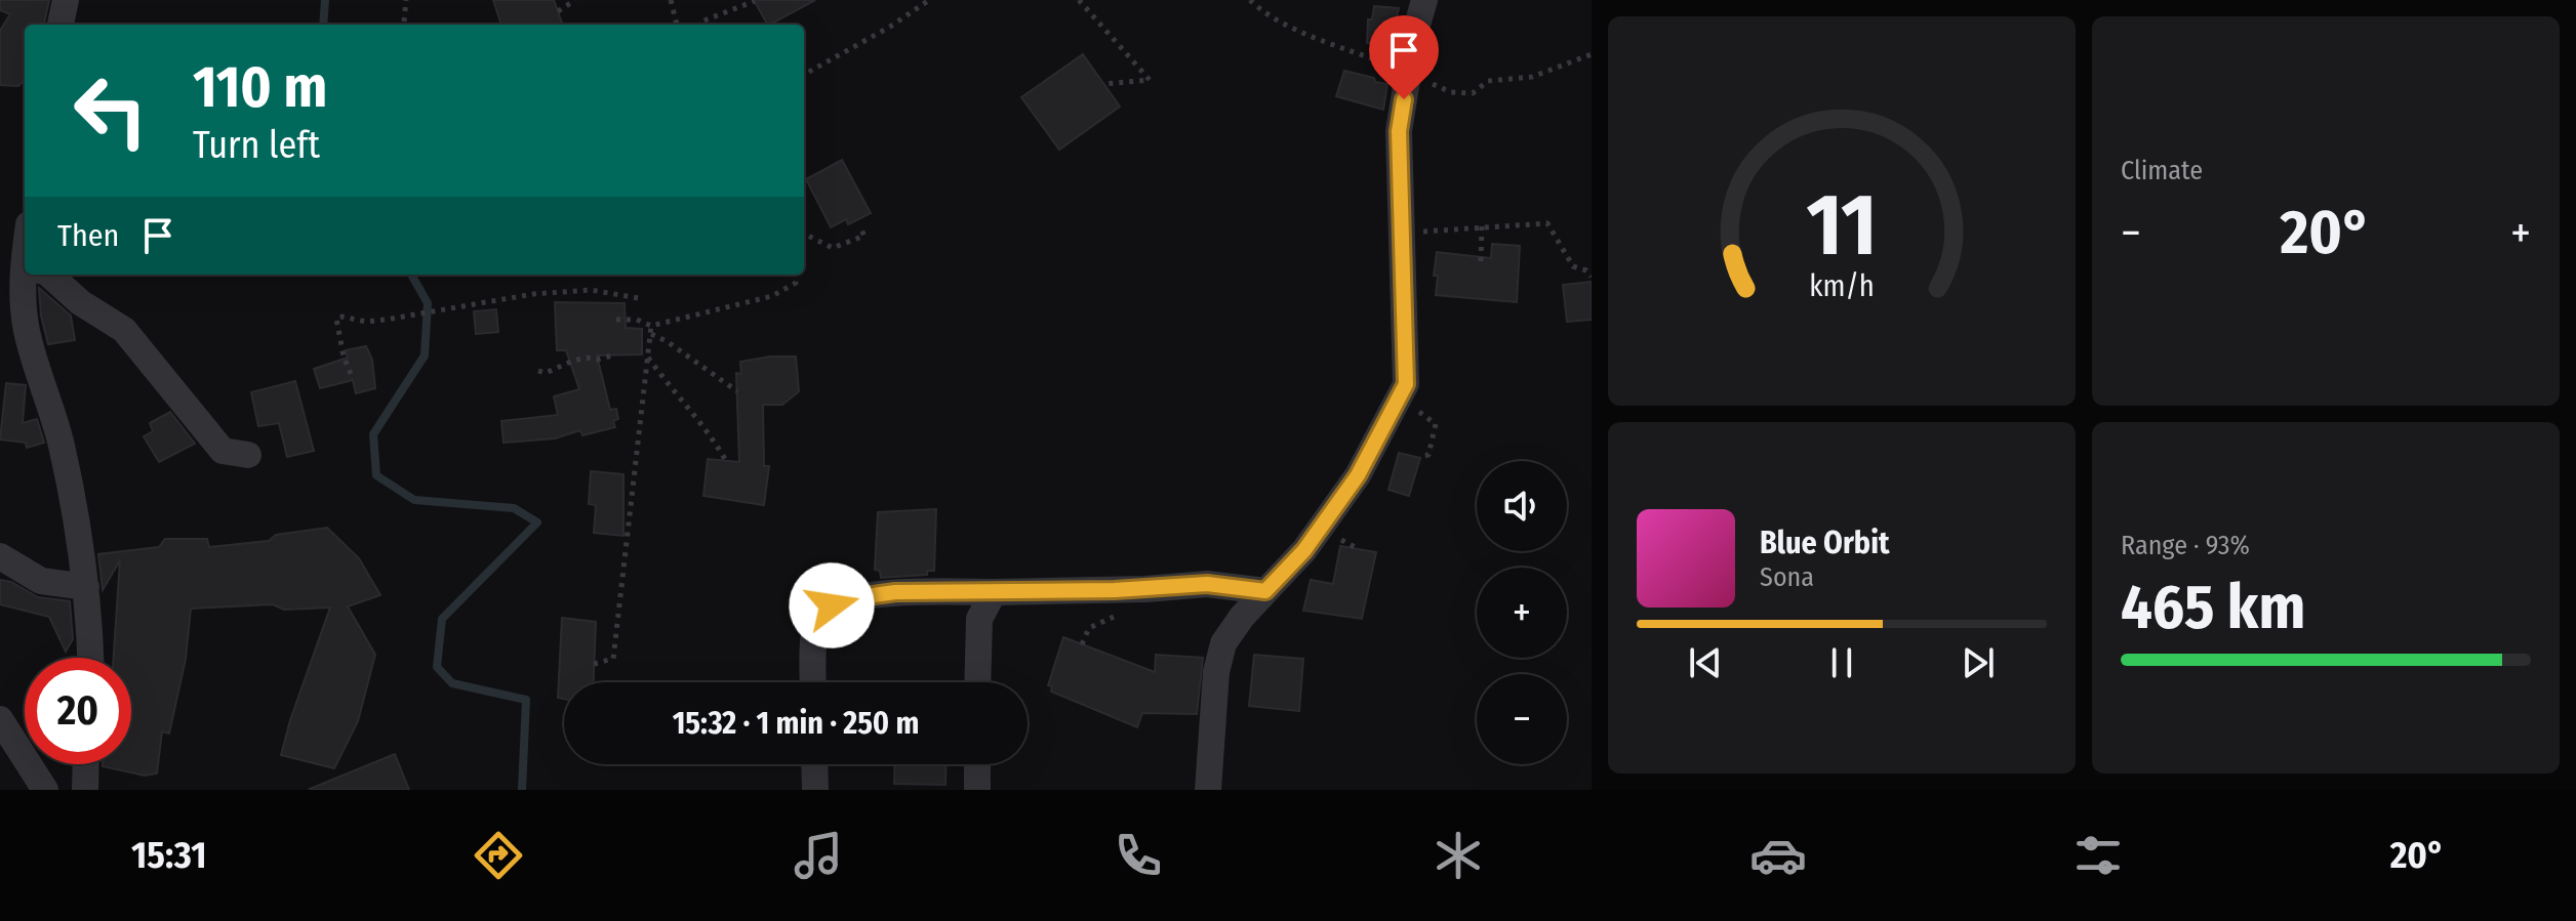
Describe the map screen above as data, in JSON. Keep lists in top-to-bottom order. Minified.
{"page":{"tile":["Climate",["Range · 93%","465 km"]],"turn":["110 m","Turn left"],"then":"Then","heat":["−","20°","+"],"map_buttons":["+","−"],"song":["Blue Orbit","Sona"],"limit":"20","trip":"15:32 · 1 min · 250 m","tabs":["15:31","20°"],"gauge":["11","km/h"]}}
